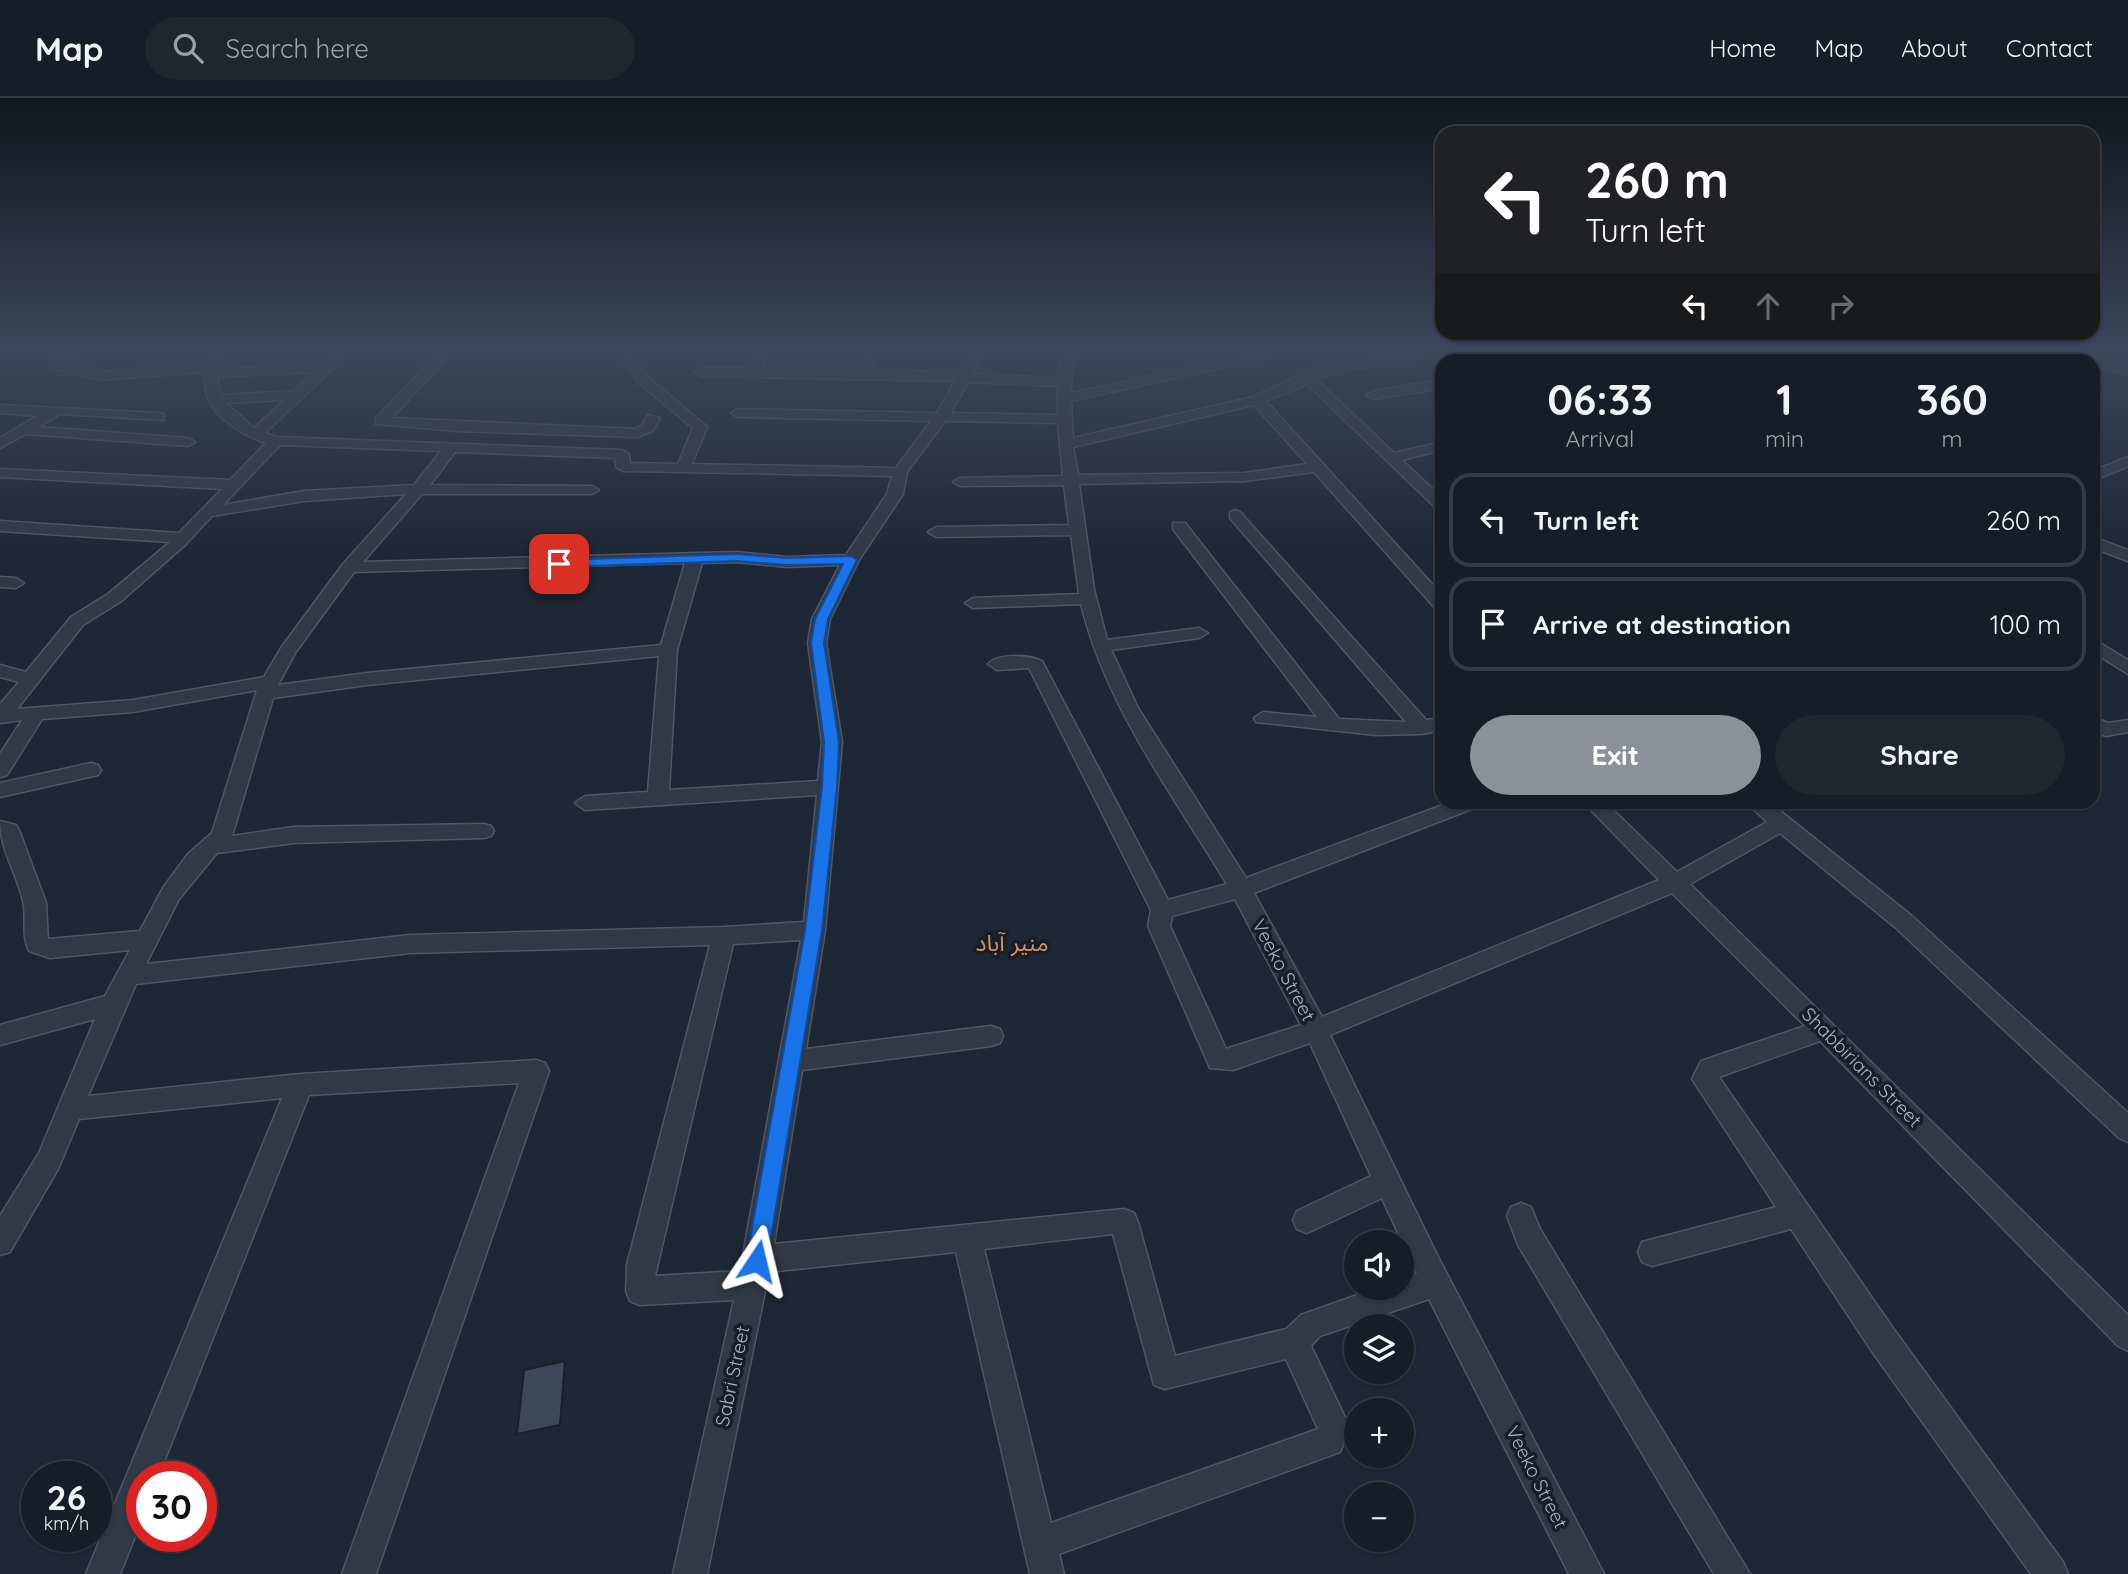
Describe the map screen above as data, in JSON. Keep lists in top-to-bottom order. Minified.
{"streets":{"street":["Veeko Street","Shabbirians Street","Sabri Street"]},"districts":["منیر آباد"],"page":{"header":"Map","search":"Search here","nav":["Home","Map","About","Contact"],"turn":["260 m","Turn left"],"eta":["06:33","Arrival","1","min","360","m"],"list":[{"name":"Turn left","value":"260 m"},{"name":"Arrive at destination","value":"100 m"}],"buttons":["Exit","Share"],"map_buttons":["+","−"],"speed":"26 km/h","limit":"30"}}
